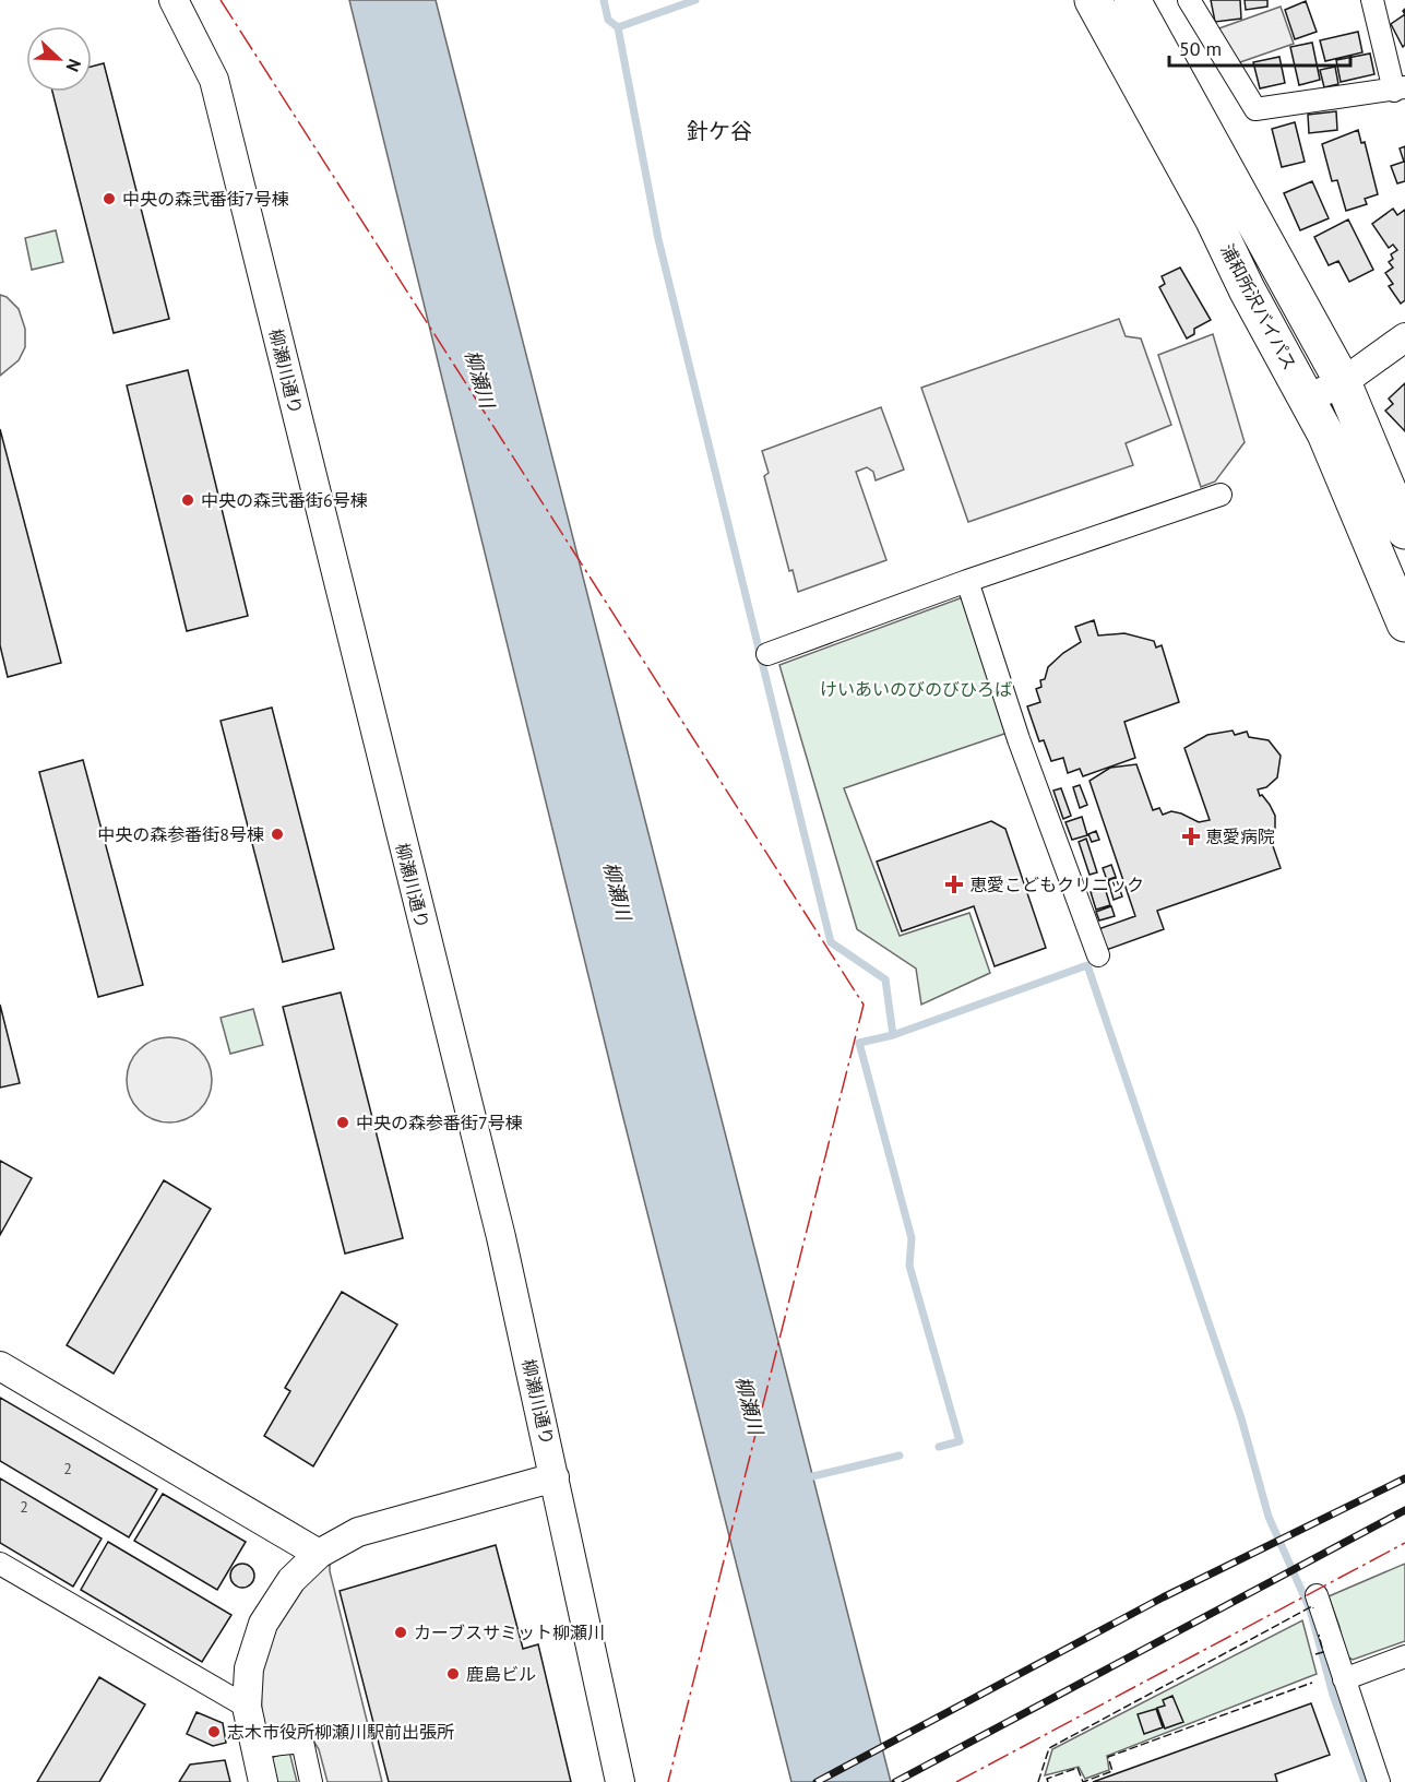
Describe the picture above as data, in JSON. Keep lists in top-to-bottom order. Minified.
{"streets":{"highway":["浦和所沢バイパス"],"street":["柳瀬川通り"]},"districts":["針ケ谷"],"water":["柳瀬川"],"parks":["けいあいのびのびひろば"],"places":{"other":["中央の森弐番街7号棟","中央の森弐番街6号棟","中央の森参番街8号棟","中央の森参番街7号棟","カーブスサミット柳瀬川","鹿島ビル","志木市役所柳瀬川駅前出張所"],"health":["恵愛病院","恵愛こどもクリニック"]},"house_numbers":["2","2"],"scale_bar":"50 m","north":"bottom right"}
